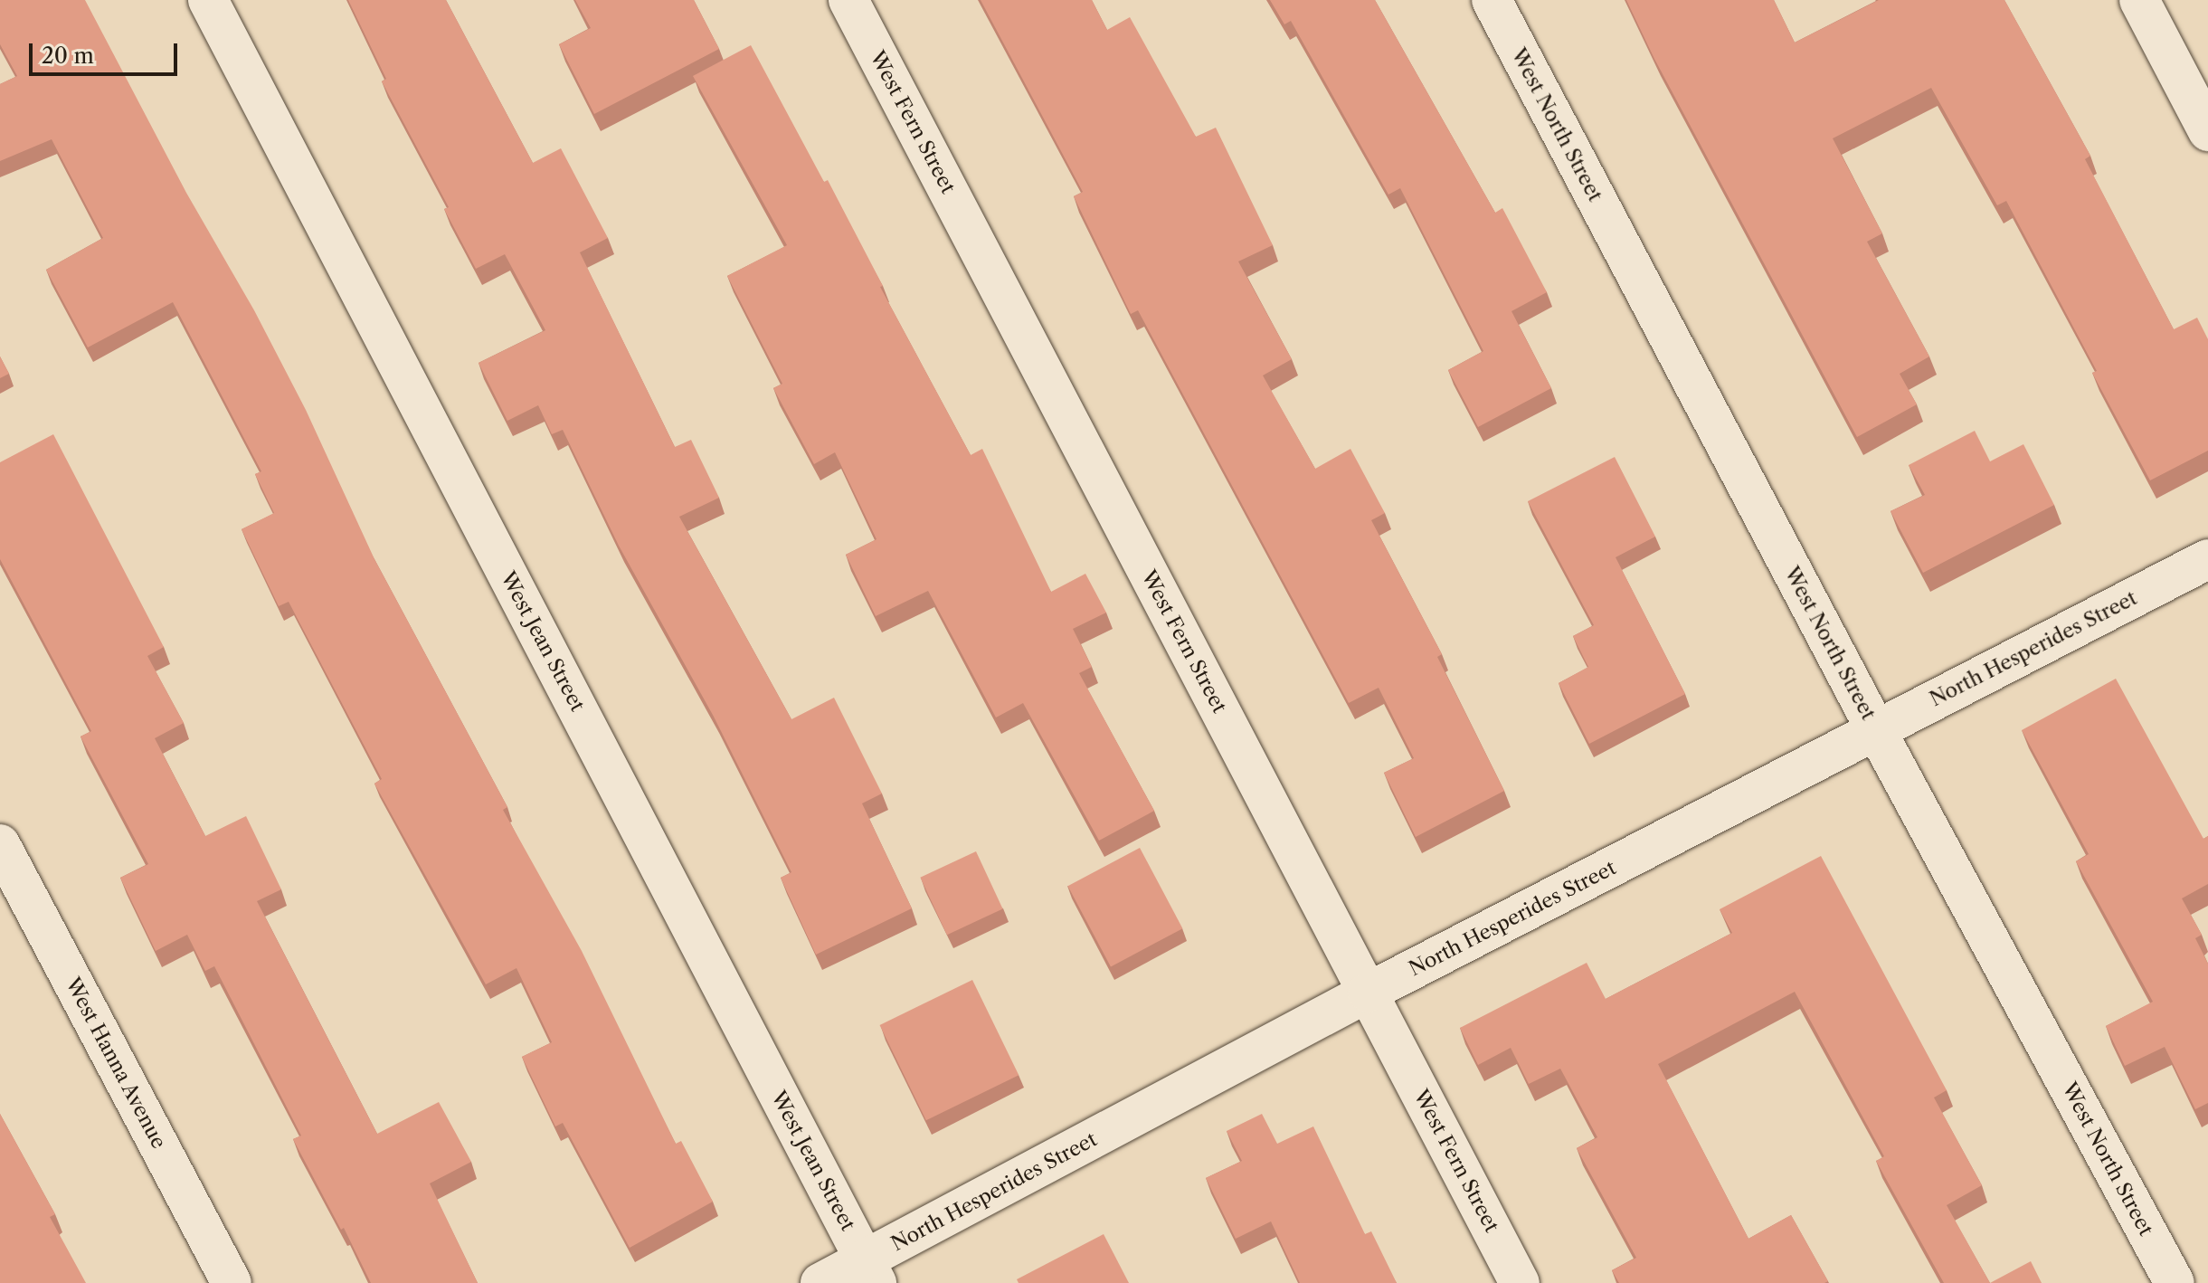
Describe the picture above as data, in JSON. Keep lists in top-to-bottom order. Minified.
{"streets":{"street":["West Fern Street","West North Street","West Jean Street","North Hesperides Street","West Hanna Avenue"]},"crossings":[["West Fern Street","North Hesperides Street"],["West North Street","North Hesperides Street"],["West Jean Street","North Hesperides Street"]],"scale_bar":"20 m"}
